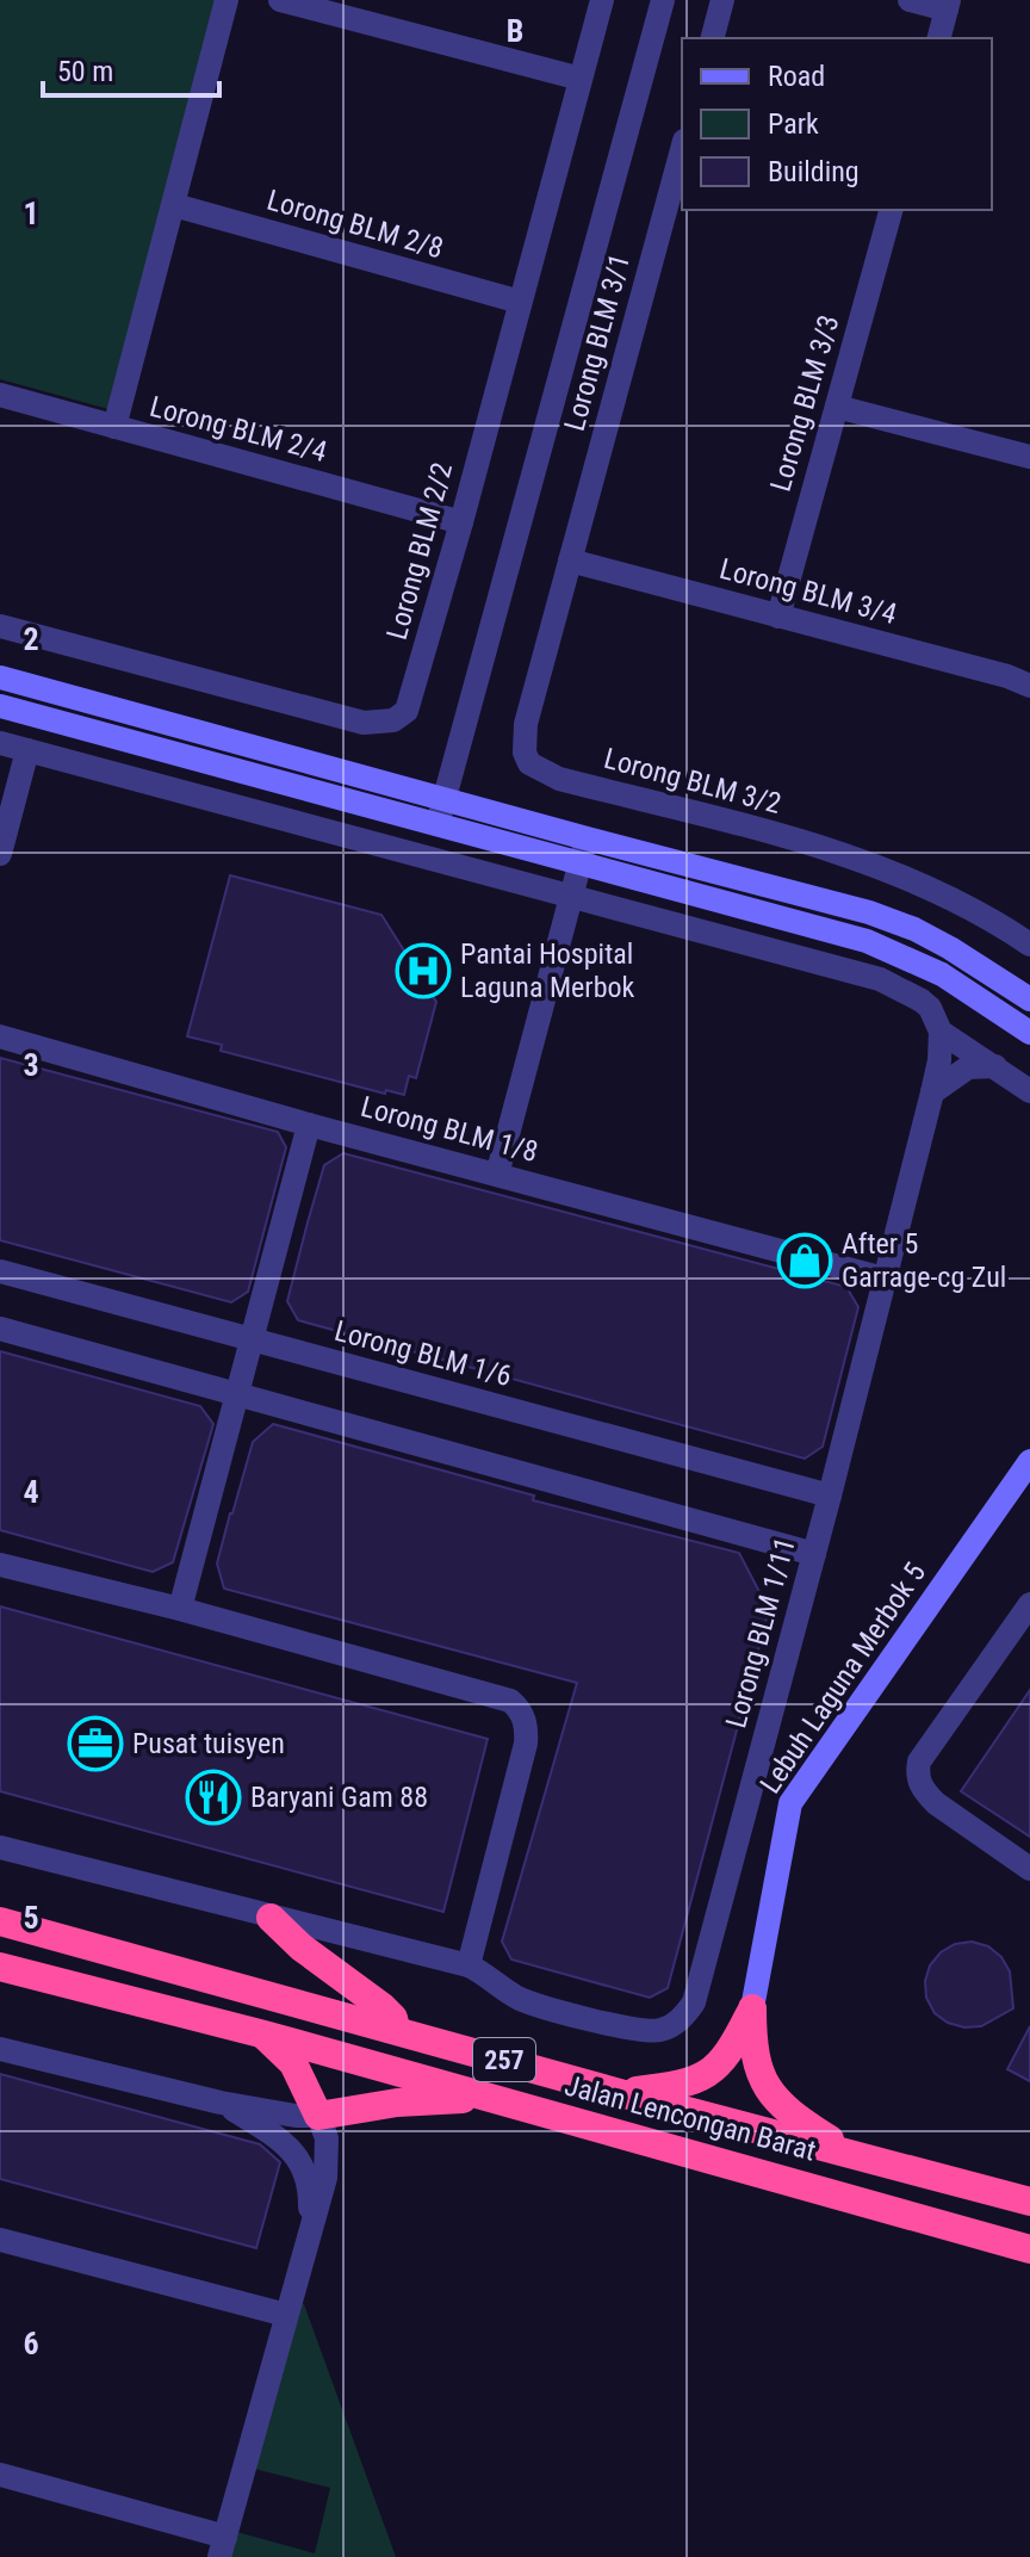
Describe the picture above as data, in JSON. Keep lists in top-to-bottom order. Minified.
{"streets":{"highway":["257","Jalan Lencongan Barat"],"street":["Lorong BLM 2/8","Lorong BLM 3/1","Lorong BLM 3/3","Lorong BLM 2/4","Lorong BLM 2/2","Lorong BLM 3/4","Lorong BLM 3/2","Lorong BLM 1/8","Lorong BLM 1/6","Lorong BLM 1/11","Lebuh Laguna Merbok 5"]},"crossings":[["Lorong BLM 2/8","Lorong BLM 2/2"],["Lorong BLM 3/1","Lorong BLM 3/4"],["Lorong BLM 3/1","Lorong BLM 3/2"],["Lorong BLM 3/3","Lorong BLM 3/4"],["Lorong BLM 2/4","Lorong BLM 2/2"],["Lorong BLM 3/4","Lorong BLM 3/2"],["Lorong BLM 1/8","Lorong BLM 1/11"],["Lorong BLM 1/6","Lorong BLM 1/11"]],"places":{"hospital":["Pantai Hospital Laguna Merbok"],"shop":["After 5 Garrage-cg Zul"],"office":["Pusat tuisyen"],"restaurant":["Baryani Gam 88"]},"legend":["Road","Park","Building"],"scale_bar":"50 m","grid":{"columns":["B"],"rows":["1","2","3","4","5","6"]}}
